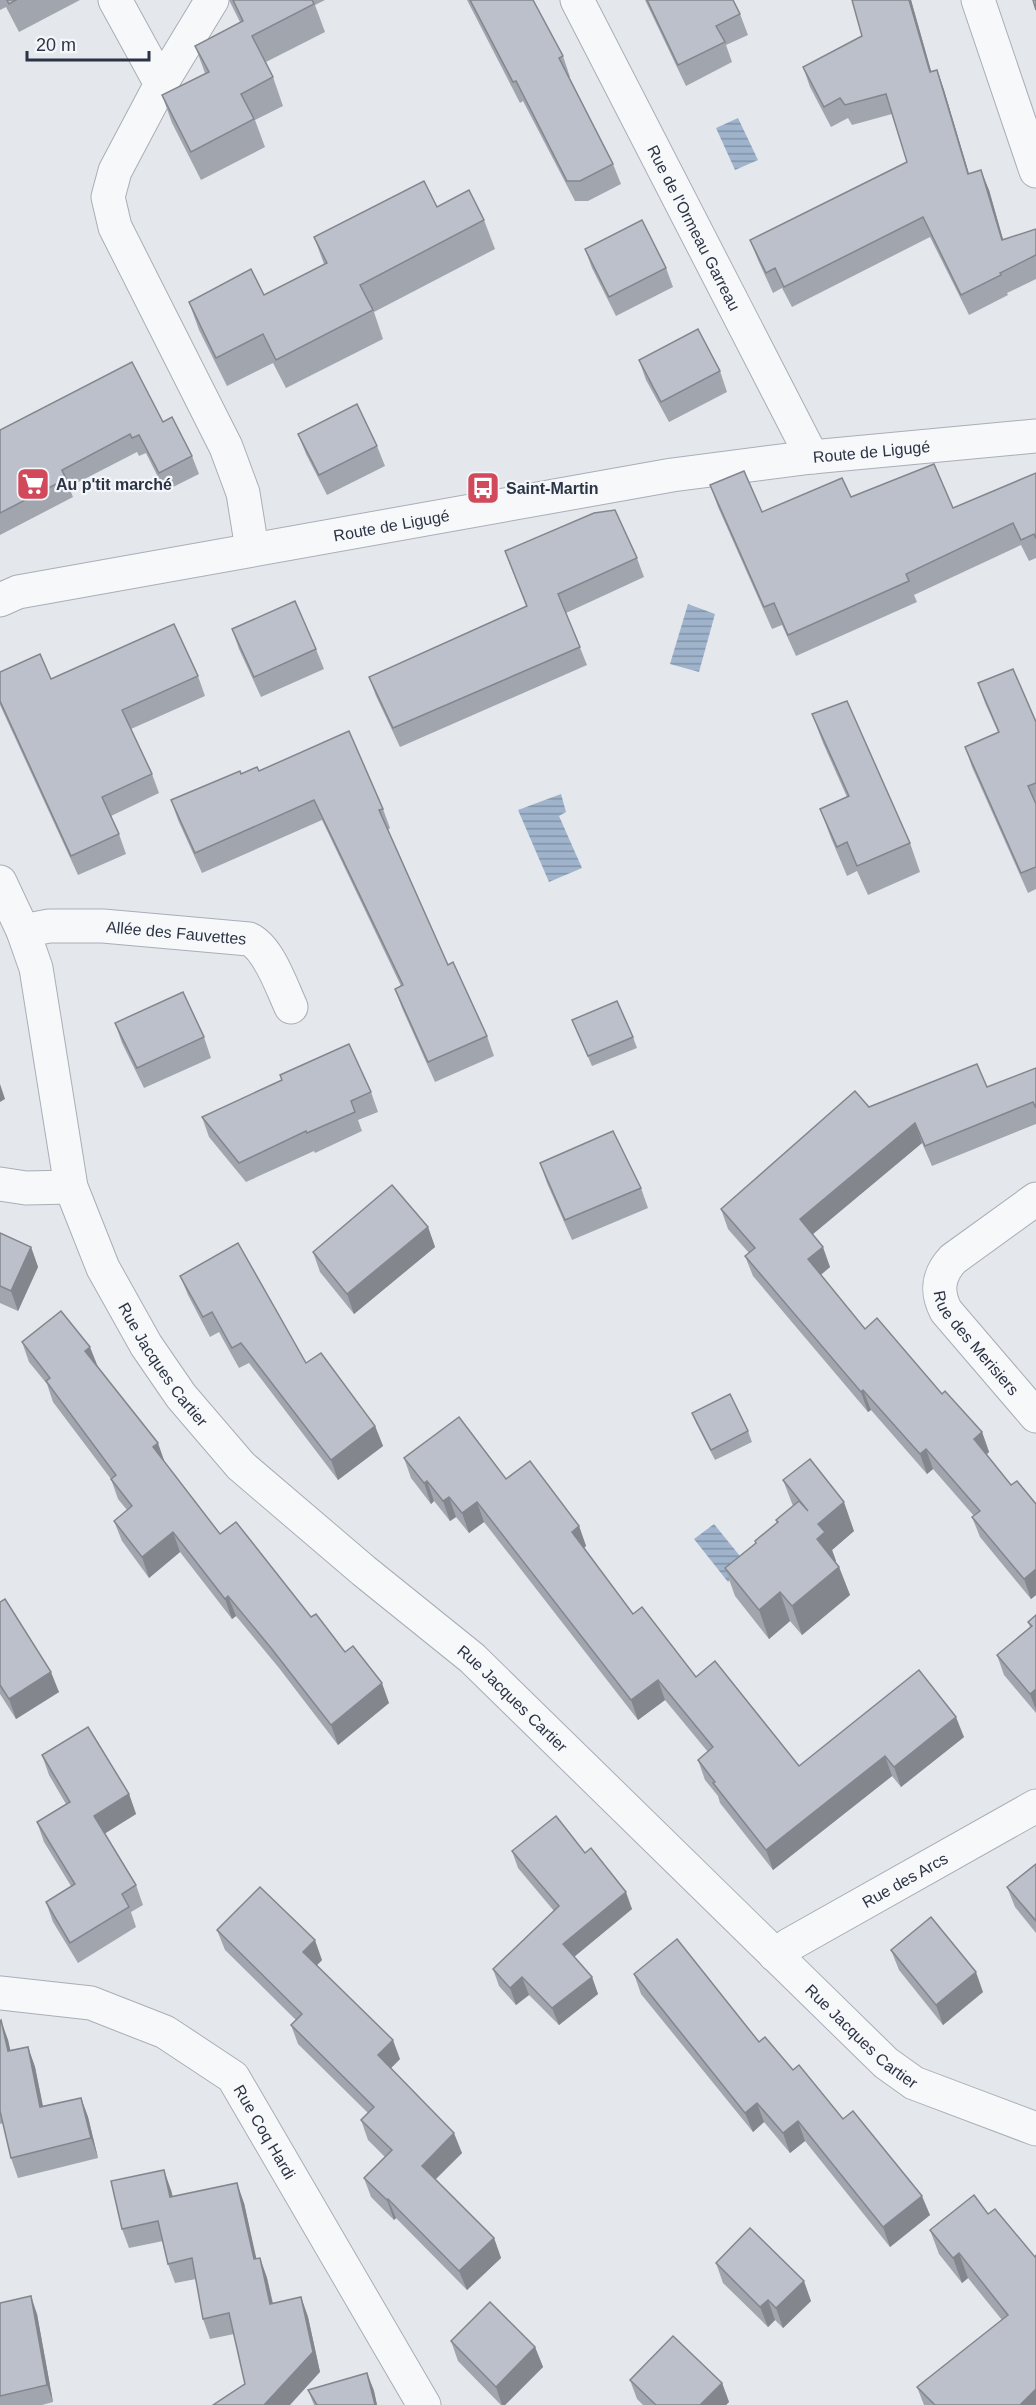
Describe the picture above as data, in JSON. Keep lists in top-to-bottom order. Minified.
{"streets":{"street":["Rue de l'Ormeau Garreau","Route de Ligugé","Allée des Fauvettes","Rue des Merisiers","Rue Jacques Cartier","Rue des Arcs","Rue Coq Hardi"]},"crossings":[["Rue de l'Ormeau Garreau","Route de Ligugé"],["Allée des Fauvettes","Rue Jacques Cartier"],["Rue Jacques Cartier","Rue des Arcs"]],"places":{"supermarket":["Au p'tit marché"],"bus stop":["Saint-Martin"]},"scale_bar":"20 m"}
